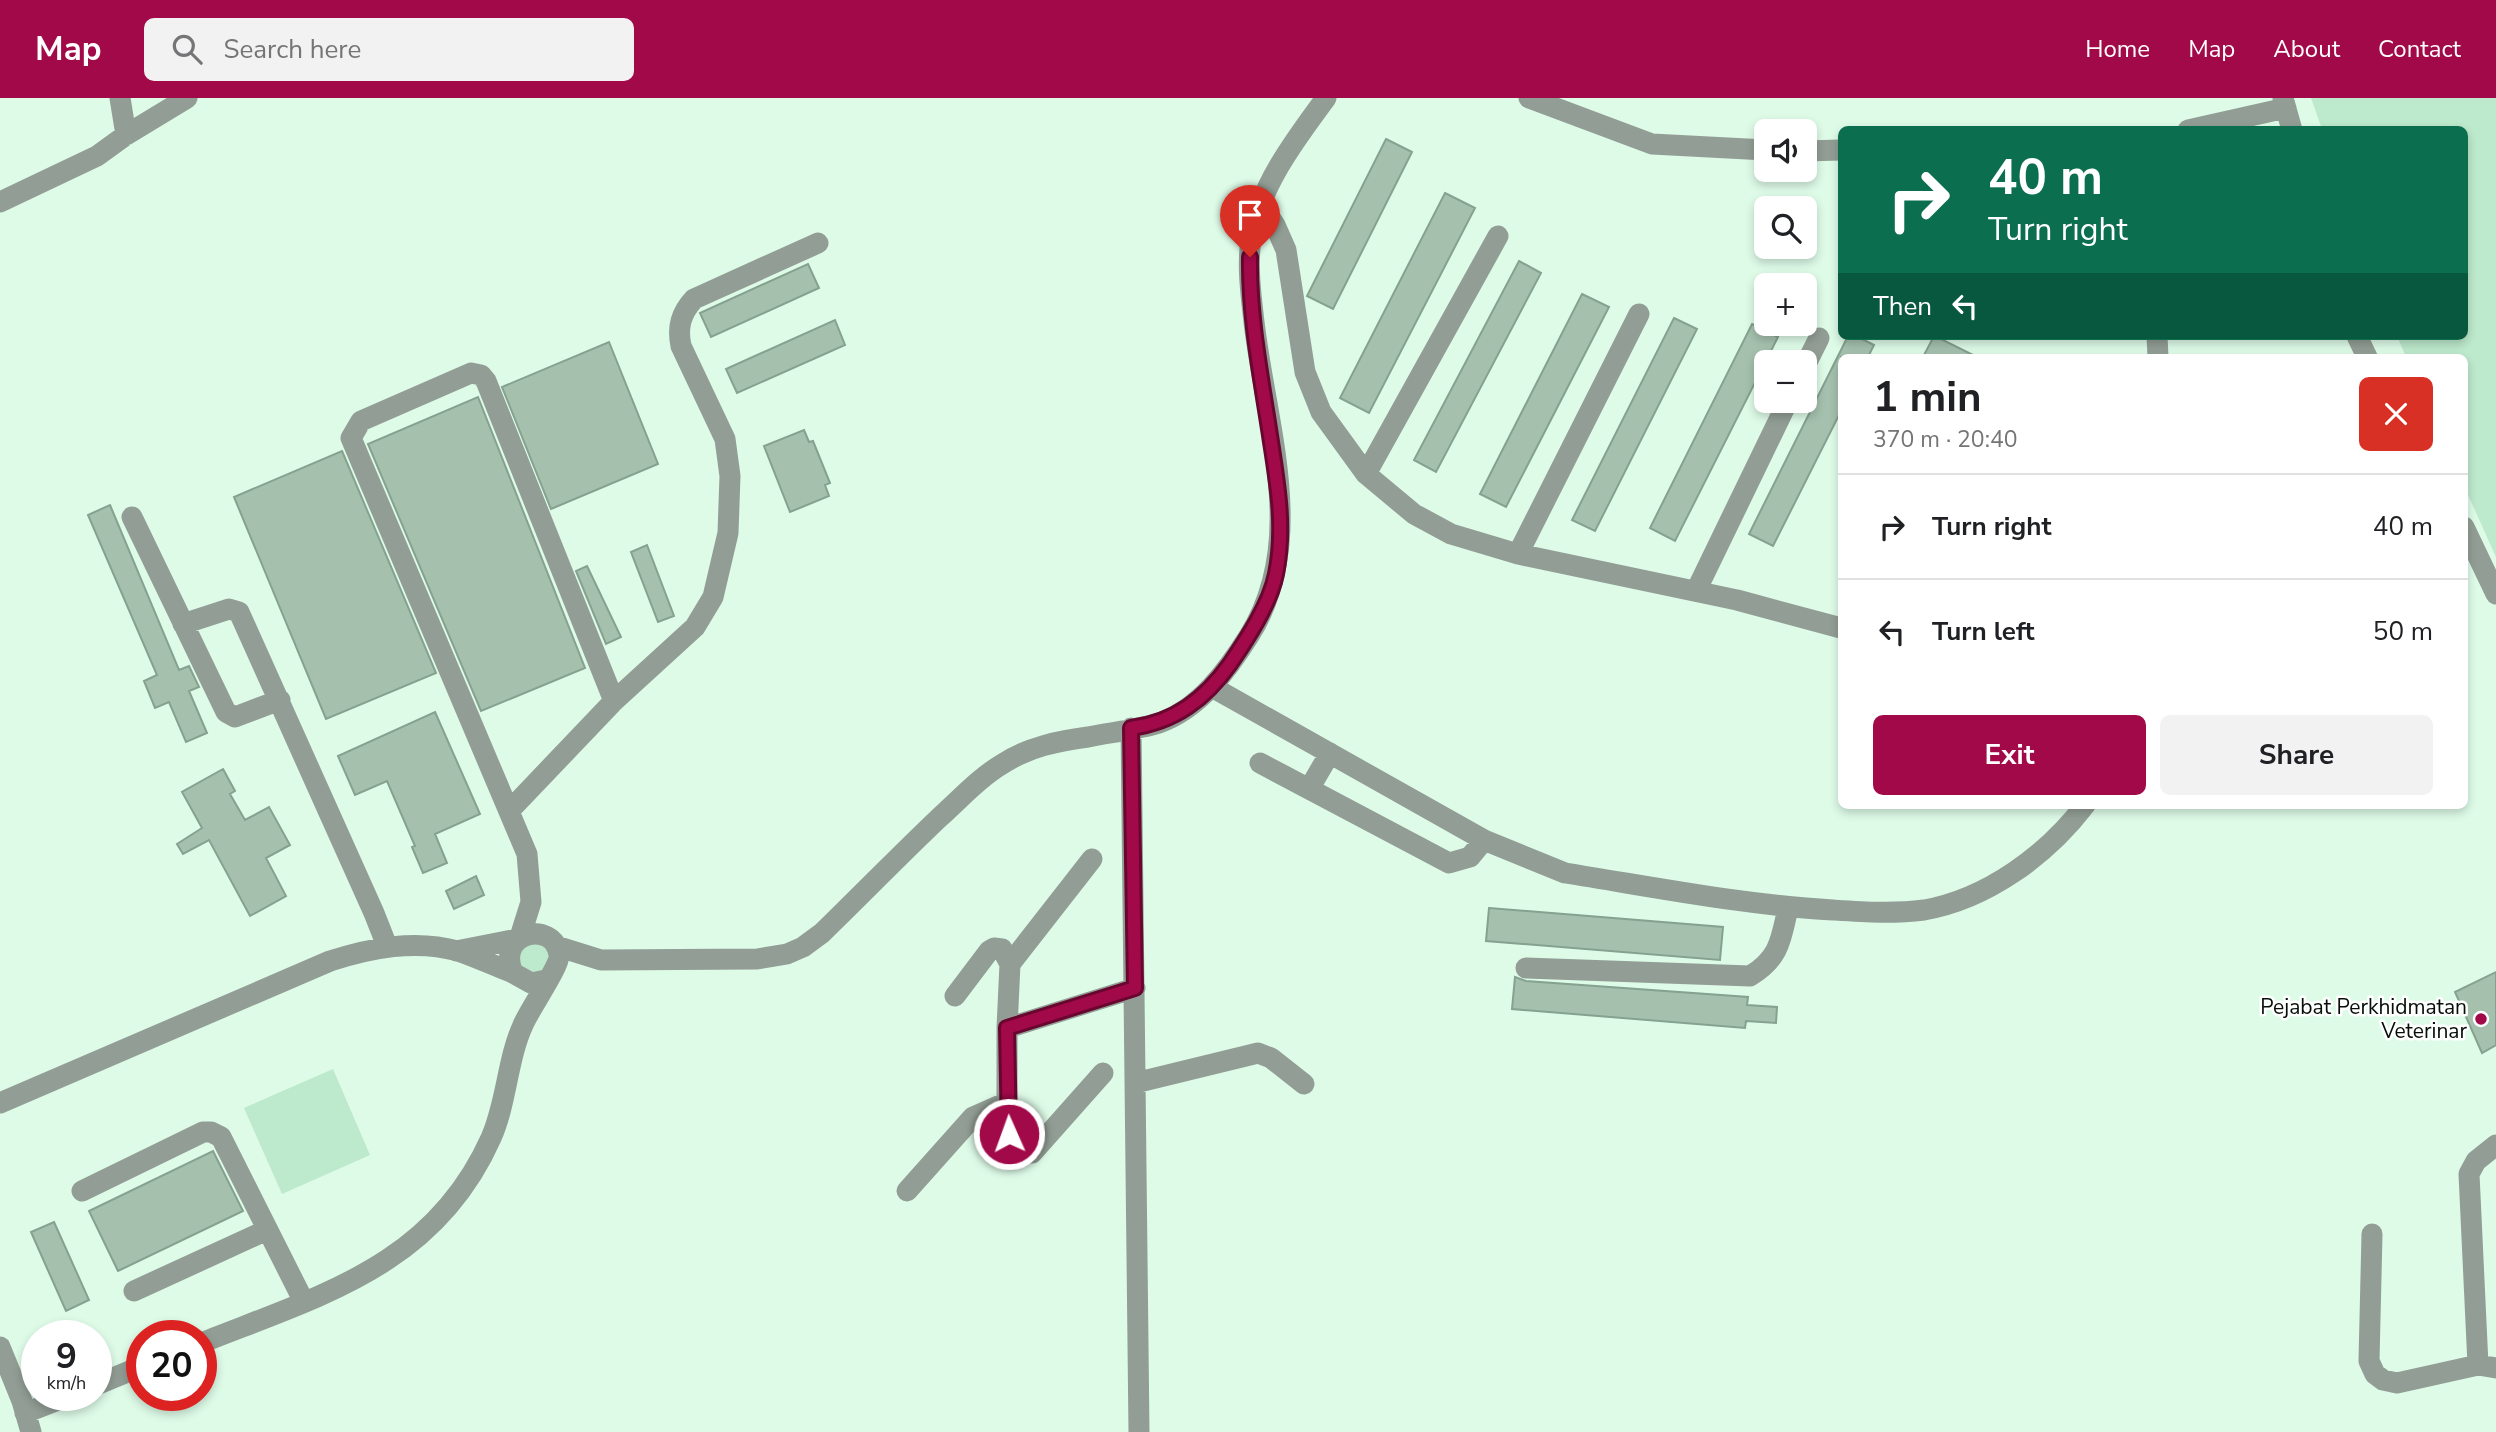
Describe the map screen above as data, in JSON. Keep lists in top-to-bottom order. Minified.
{"places":["Pejabat Perkhidmatan Veterinar"],"page":{"header":"Map","search":"Search here","nav":["Home","Map","About","Contact"],"map_buttons":["+","−"],"turn":["40 m","Turn right"],"then":"Then","heading":["1 min","370 m · 20:40"],"list":[{"name":"Turn right","value":"40 m"},{"name":"Turn left","value":"50 m"}],"buttons":["Exit","Share"],"speed":"9 km/h","limit":"20"}}
